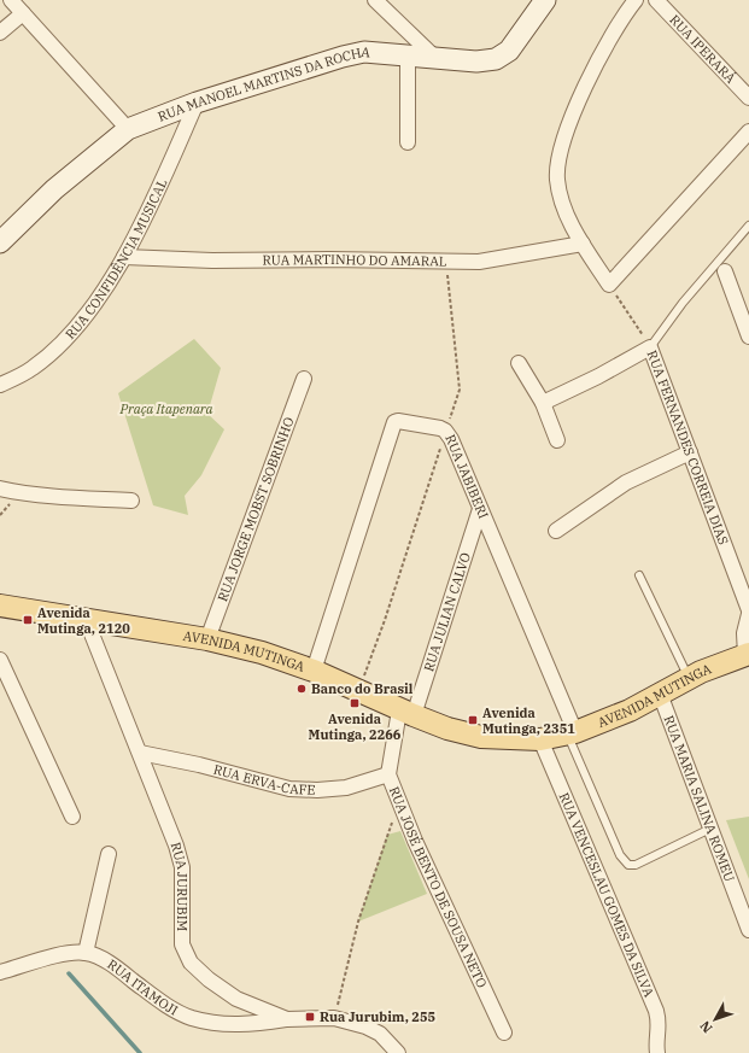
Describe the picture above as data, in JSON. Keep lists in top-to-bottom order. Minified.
{"streets":{"main road":["RUA MANOEL MARTINS DA ROCHA","AVENIDA MUTINGA"],"street":["RUA IPERARÁ","RUA CONFIDÊNCIA MUSICAL","RUA MARTINHO DO AMARAL","RUA FERNANDES CORREIA DIAS","RUA JABIBERI","RUA JORGE MOBST SOBRINHO","RUA JULIAN CALVO","RUA ERVA-CAFE","RUA MARIA SALINA ROMEU","RUA JURUBIM","RUA JOSÉ BENTO DE SOUSA NETO","RUA VENCESLAU GOMES DA SILVA","RUA ITAMOJI"]},"crossings":[["RUA MANOEL MARTINS DA ROCHA","RUA CONFIDÊNCIA MUSICAL"],["RUA CONFIDÊNCIA MUSICAL","RUA MARTINHO DO AMARAL"],["RUA JABIBERI","RUA JULIAN CALVO"],["RUA JABIBERI","AVENIDA MUTINGA"],["RUA JORGE MOBST SOBRINHO","AVENIDA MUTINGA"],["RUA JULIAN CALVO","AVENIDA MUTINGA"],["RUA JULIAN CALVO","RUA JOSÉ BENTO DE SOUSA NETO"],["AVENIDA MUTINGA","RUA MARIA SALINA ROMEU"],["AVENIDA MUTINGA","RUA JURUBIM"],["AVENIDA MUTINGA","RUA JOSÉ BENTO DE SOUSA NETO"],["AVENIDA MUTINGA","RUA VENCESLAU GOMES DA SILVA"],["RUA ERVA-CAFE","RUA JURUBIM"],["RUA ERVA-CAFE","RUA JOSÉ BENTO DE SOUSA NETO"],["RUA JURUBIM","RUA ITAMOJI"]],"parks":["Praça Itapenara"],"places":{"transit":["Avenida Mutinga, 2120","Avenida Mutinga, 2266","Avenida Mutinga, 2351","Rua Jurubim, 255"],"other":["Banco do Brasil"]},"north":"bottom left"}
